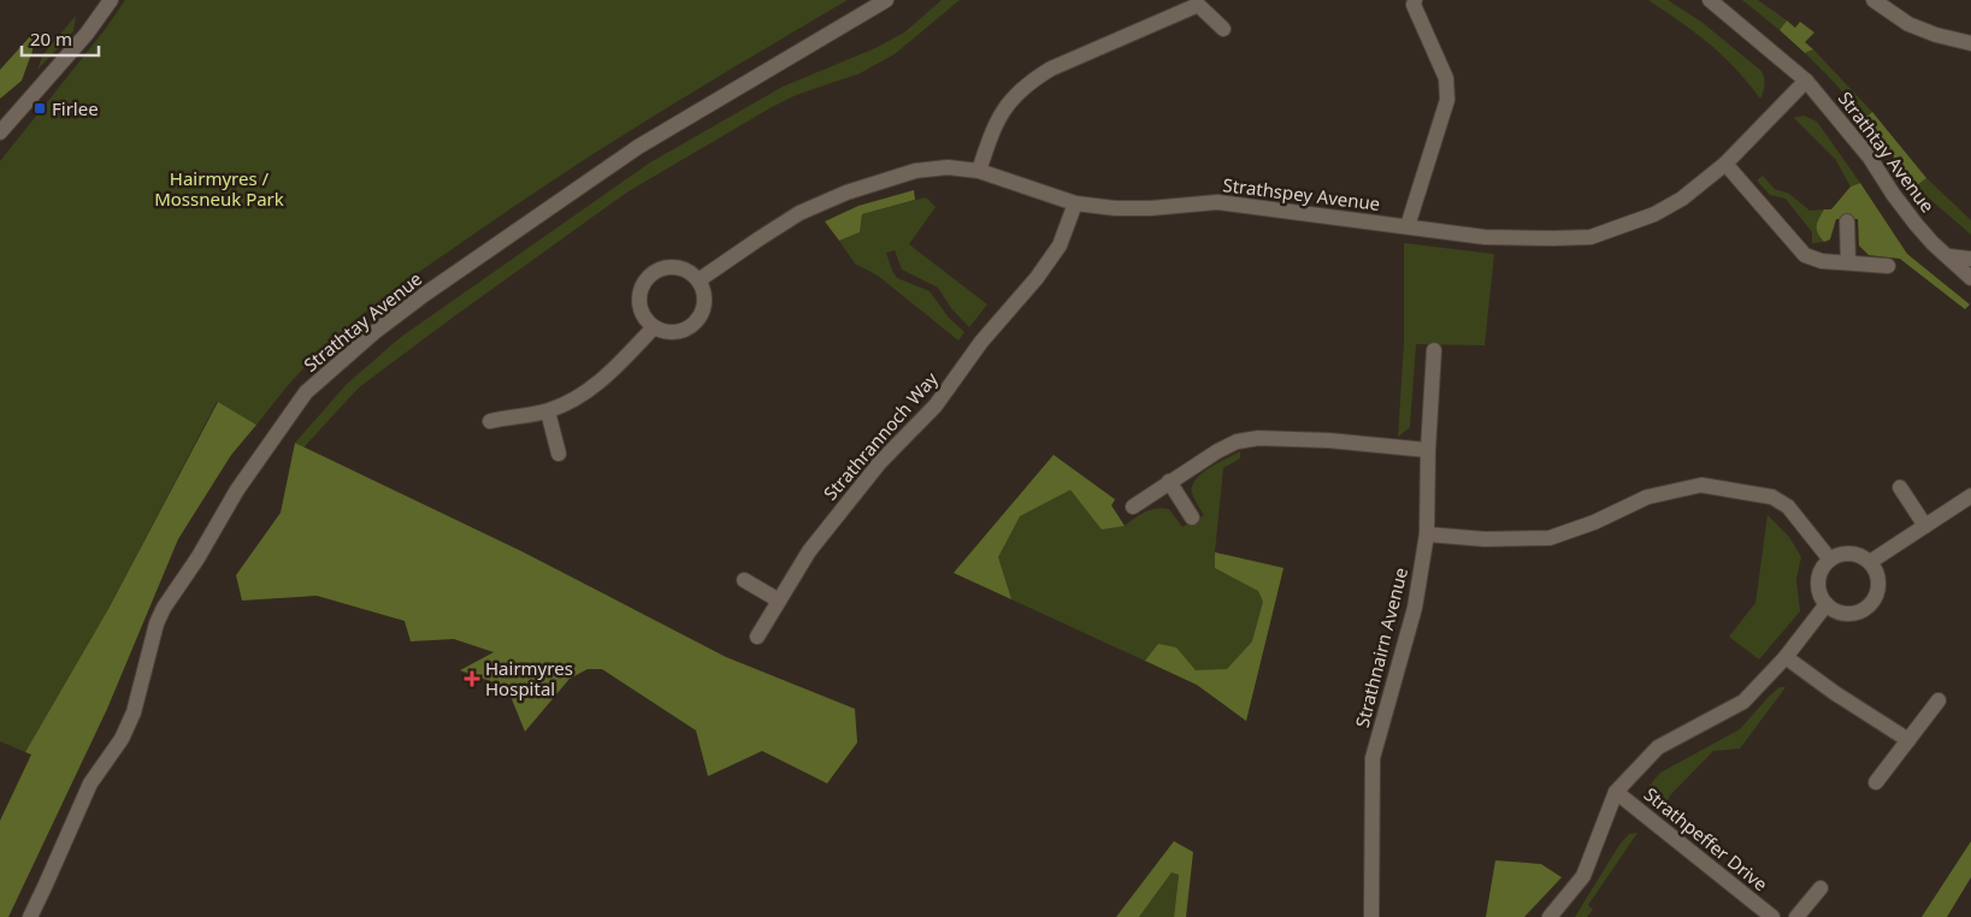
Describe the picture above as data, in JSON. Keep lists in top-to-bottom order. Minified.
{"streets":{"street":["Strathtay Avenue","Strathspey Avenue","Strathrannoch Way","Strathnairn Avenue","Strathpeffer Drive"]},"crossings":[["Strathtay Avenue","Strathspey Avenue"],["Strathspey Avenue","Strathrannoch Way"]],"parks":["Hairmyres / Mossneuk Park"],"places":{"transit":["Firlee"],"health":["Hairmyres Hospital"]},"scale_bar":"20 m"}
